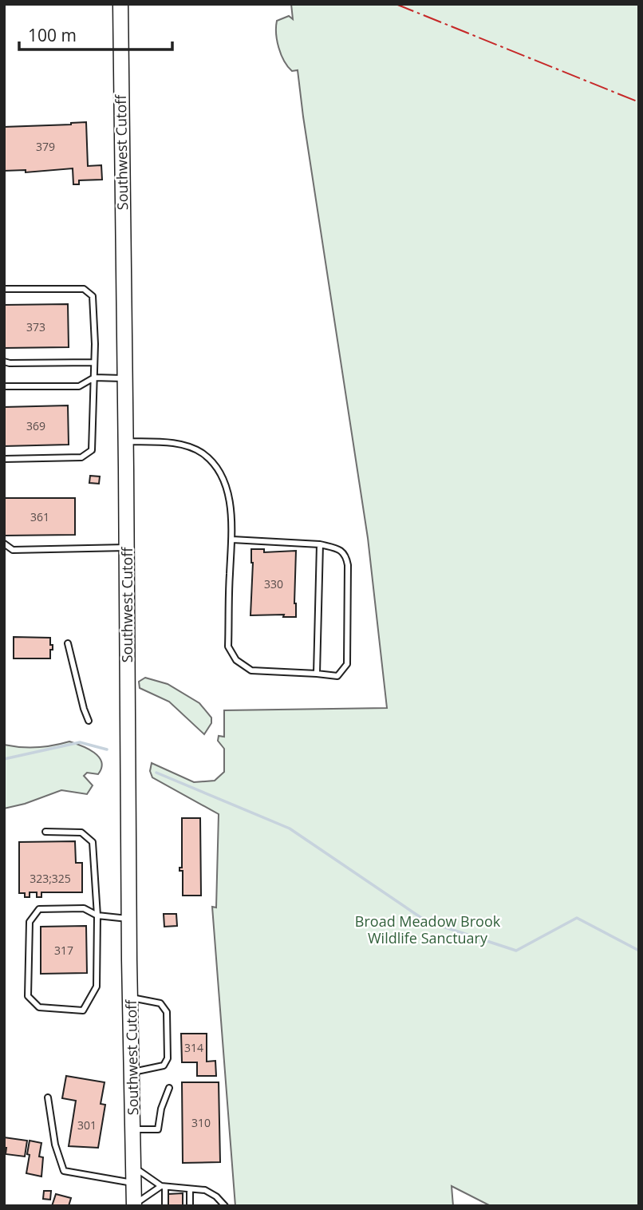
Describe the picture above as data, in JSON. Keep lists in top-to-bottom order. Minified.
{"streets":{"main road":["Southwest Cutoff"]},"parks":["Broad Meadow Brook Wildlife Sanctuary"],"house_numbers":["379","373","369","361","330","323;325","317","314","310","301"],"scale_bar":"100 m"}
